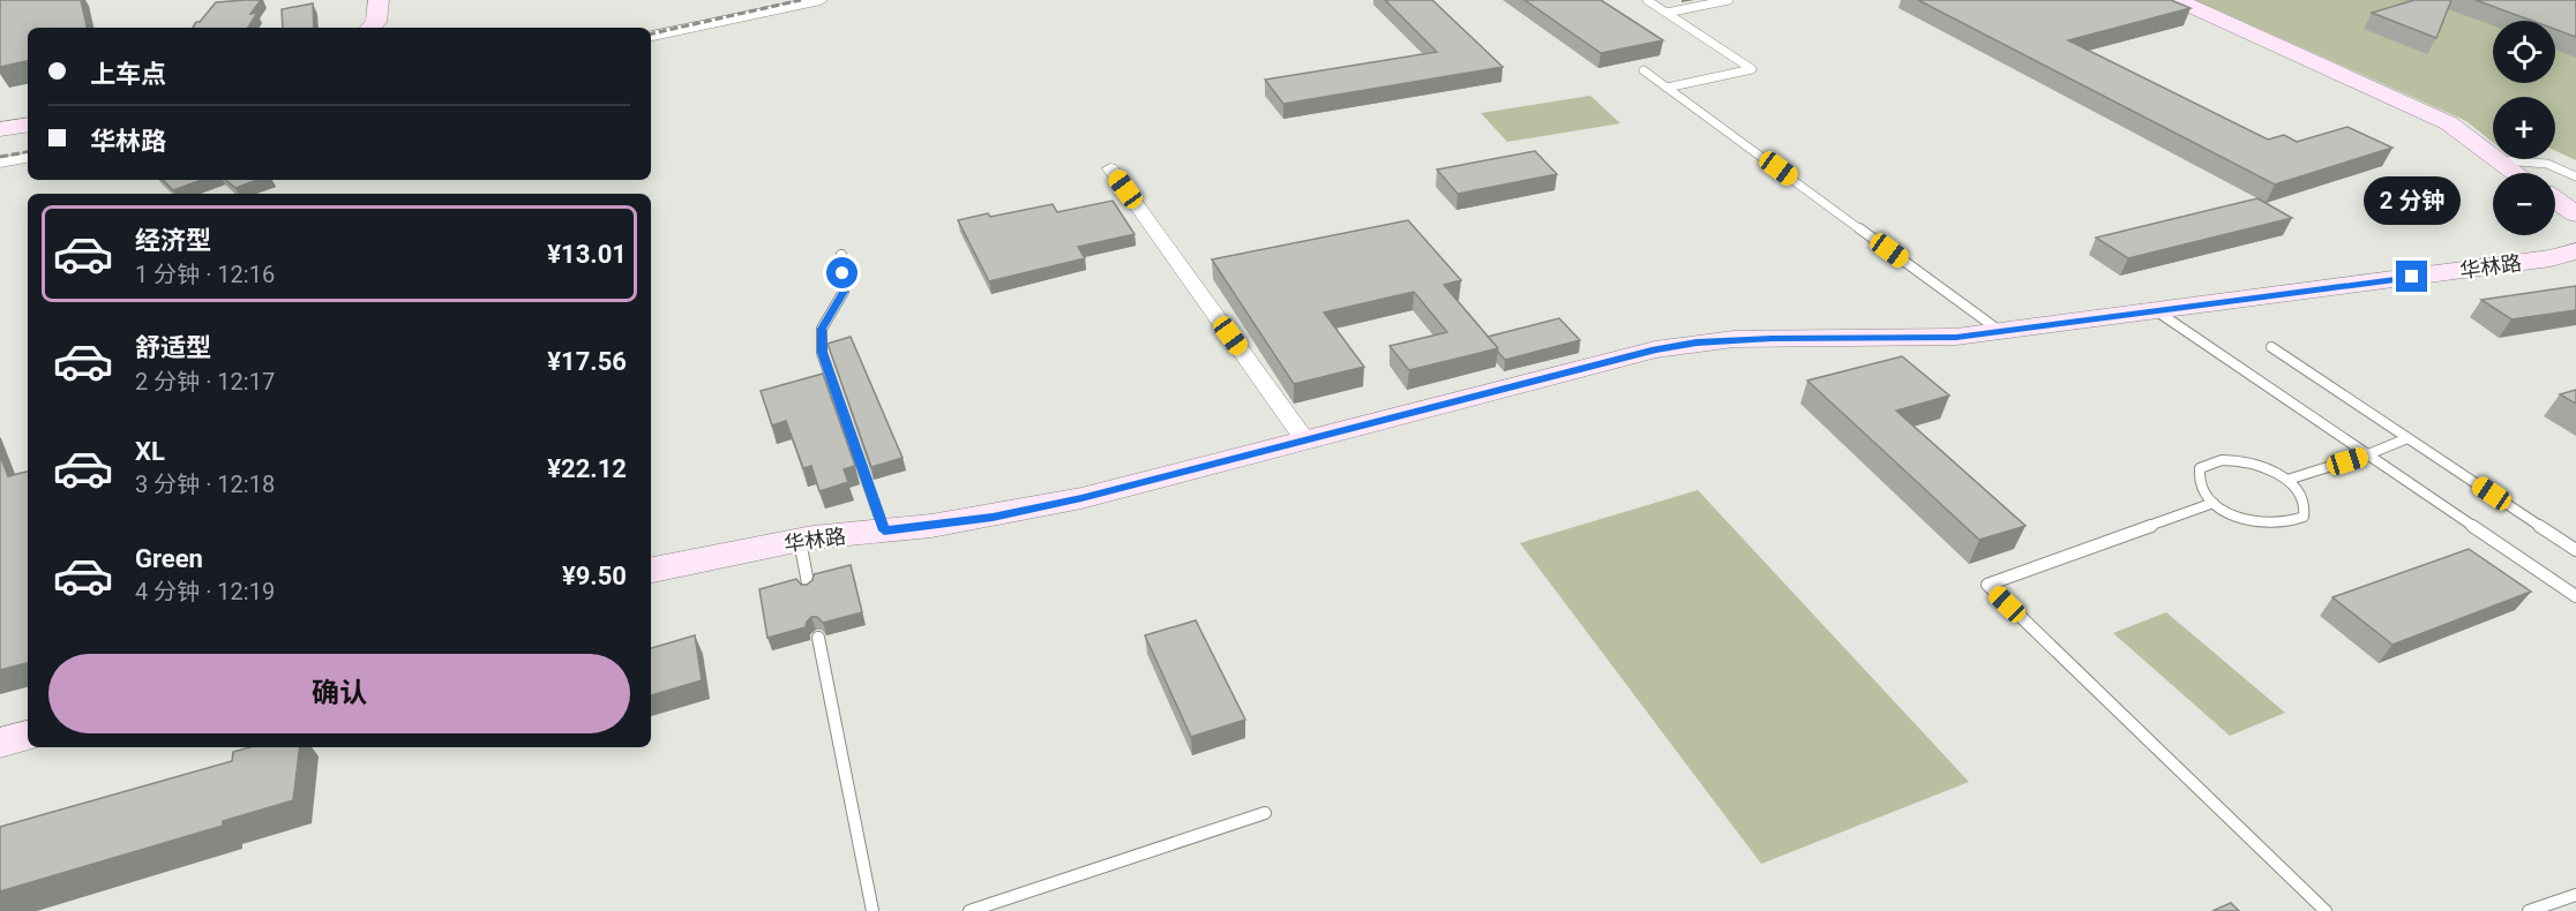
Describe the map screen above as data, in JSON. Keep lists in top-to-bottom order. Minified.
{"streets":{"street":["华林路"]},"page":{"map_buttons":["+","−"],"banner":["上车点","华林路"],"bubble":"2 分钟","list":[{"name":"经济型","note":"1 分钟 · 12:16","value":"¥13.01"},{"name":"舒适型","note":"2 分钟 · 12:17","value":"¥17.56"},{"name":"XL","note":"3 分钟 · 12:18","value":"¥22.12"},{"name":"Green","note":"4 分钟 · 12:19","value":"¥9.50"}],"buttons":"确认"}}
